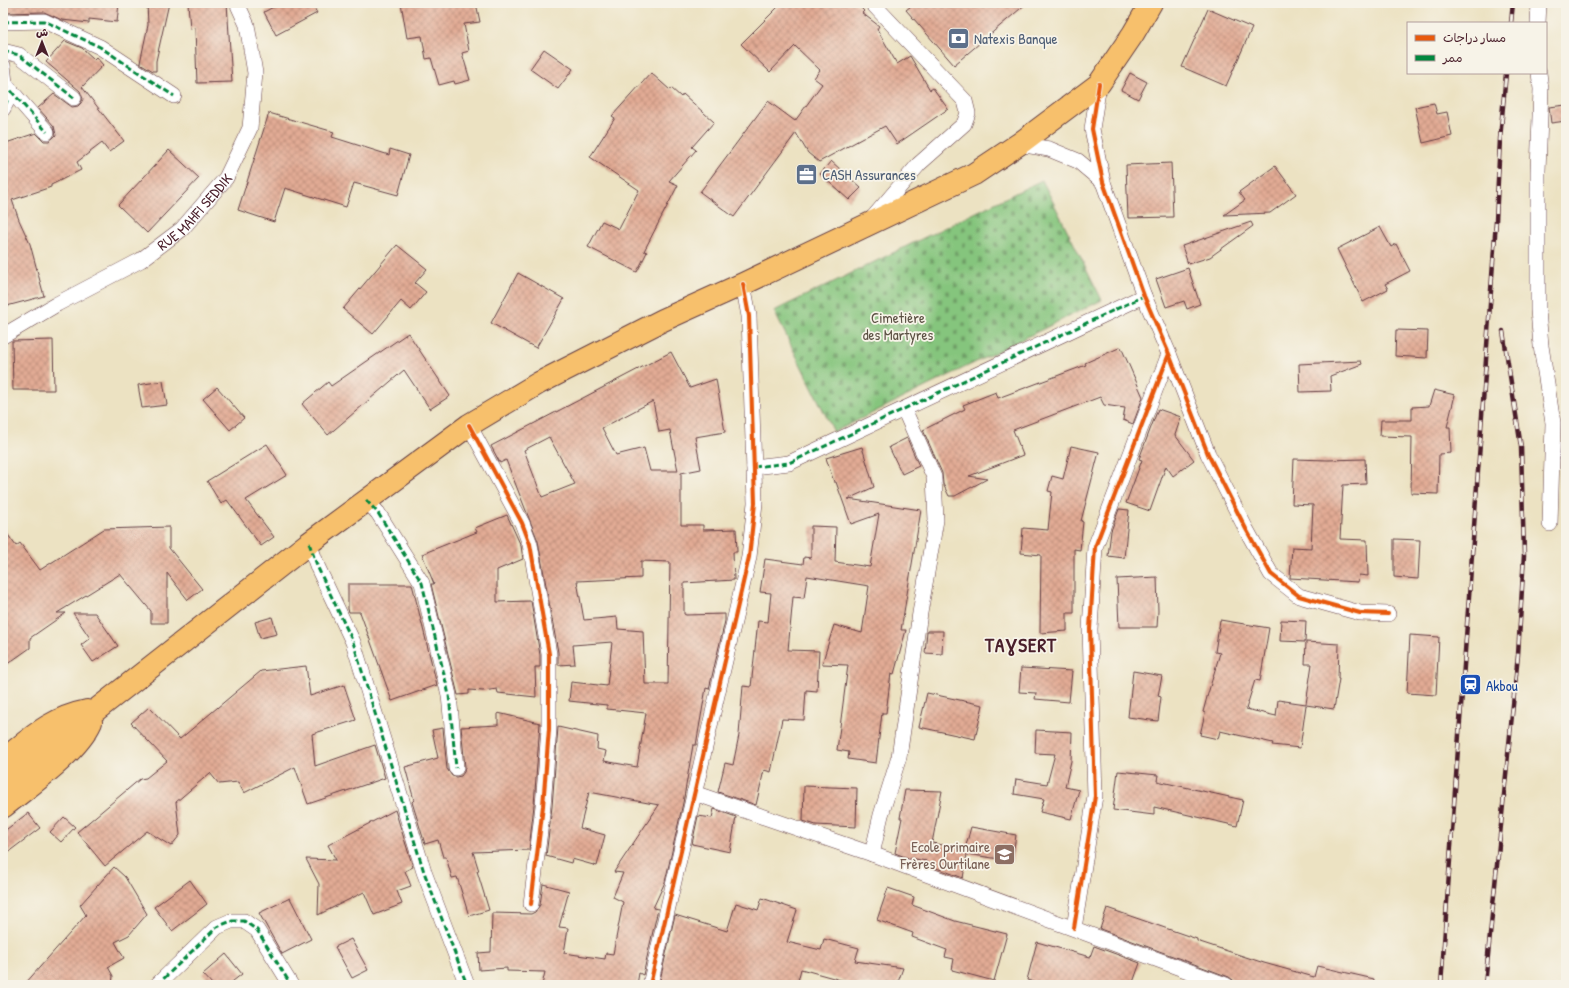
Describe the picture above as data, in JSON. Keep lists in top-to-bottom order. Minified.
{"streets":{"street":["RUE MAHFI SEDDIK"]},"districts":["TAƔSERT"],"parks":["Cimetière des Martyres"],"places":{"bank":["Natexis Banque"],"office":["CASH Assurances"],"station":["Akbou"],"school or university":["Ecole primaire Frères Ourtilane"]},"legend":["مسار دراجات","ممر"],"north":"top"}
